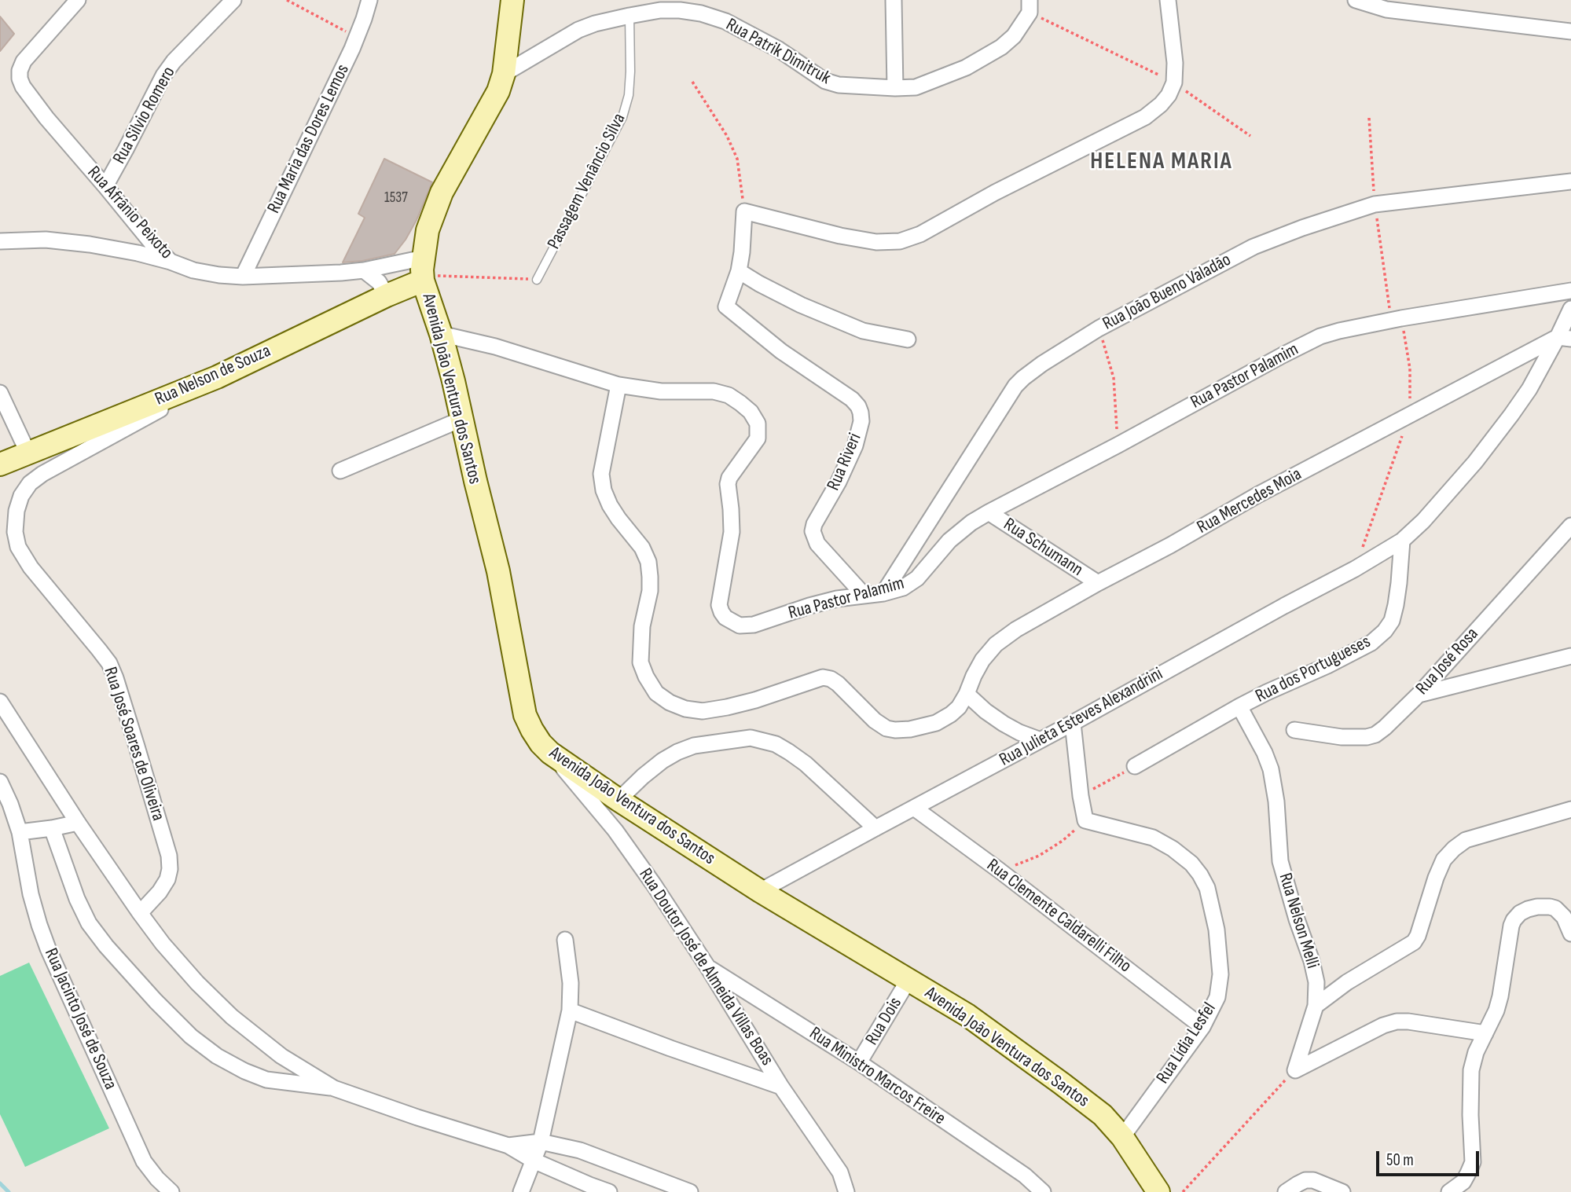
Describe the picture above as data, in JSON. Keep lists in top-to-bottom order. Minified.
{"streets":{"main road":["Rua Nelson de Souza","Avenida João Ventura dos Santos"],"street":["Rua Patrik Dimitruk","Rua Silvio Romero","Rua Maria das Dores Lemos","Rua Afrânio Peixoto","Rua João Bueno Valadão","Rua Pastor Palamim","Rua Riveri","Rua Mercedes Moia","Rua Schumann","Rua José Rosa","Rua dos Portugueses","Rua Julieta Esteves Alexandrini","Rua José Soares de Oliveira","Rua Clemente Caldarelli Filho","Rua Nelson Melli","Rua Doutor José de Almeida Villas Boas","Rua Jacinto José de Souza","Rua Dois","Rua Lídia Lesfel","Rua Ministro Marcos Freire"],"lane":["Passagem Venâncio Silva"]},"crossings":[["Rua Patrik Dimitruk","Passagem Venâncio Silva"],["Rua Patrik Dimitruk","Avenida João Ventura dos Santos"],["Rua Silvio Romero","Rua Afrânio Peixoto"],["Rua Maria das Dores Lemos","Rua Afrânio Peixoto"],["Rua Afrânio Peixoto","Rua Nelson de Souza"],["Rua Afrânio Peixoto","Avenida João Ventura dos Santos"],["Rua João Bueno Valadão","Rua Pastor Palamim"],["Rua Nelson de Souza","Avenida João Ventura dos Santos"],["Rua Nelson de Souza","Rua José Soares de Oliveira"],["Rua Pastor Palamim","Avenida João Ventura dos Santos"],["Rua Pastor Palamim","Rua Riveri"],["Rua Pastor Palamim","Rua Mercedes Moia"],["Rua Pastor Palamim","Rua Schumann"],["Avenida João Ventura dos Santos","Rua Julieta Esteves Alexandrini"],["Avenida João Ventura dos Santos","Rua Doutor José de Almeida Villas Boas"],["Avenida João Ventura dos Santos","Rua Dois"],["Avenida João Ventura dos Santos","Rua Lídia Lesfel"],["Rua Mercedes Moia","Rua Schumann"],["Rua dos Portugueses","Rua Julieta Esteves Alexandrini"],["Rua dos Portugueses","Rua Nelson Melli"],["Rua Julieta Esteves Alexandrini","Rua Clemente Caldarelli Filho"],["Rua Clemente Caldarelli Filho","Rua Lídia Lesfel"],["Rua Doutor José de Almeida Villas Boas","Rua Ministro Marcos Freire"],["Rua Dois","Rua Ministro Marcos Freire"]],"districts":["HELENA MARIA"],"house_numbers":["1537"],"scale_bar":"50 m"}
